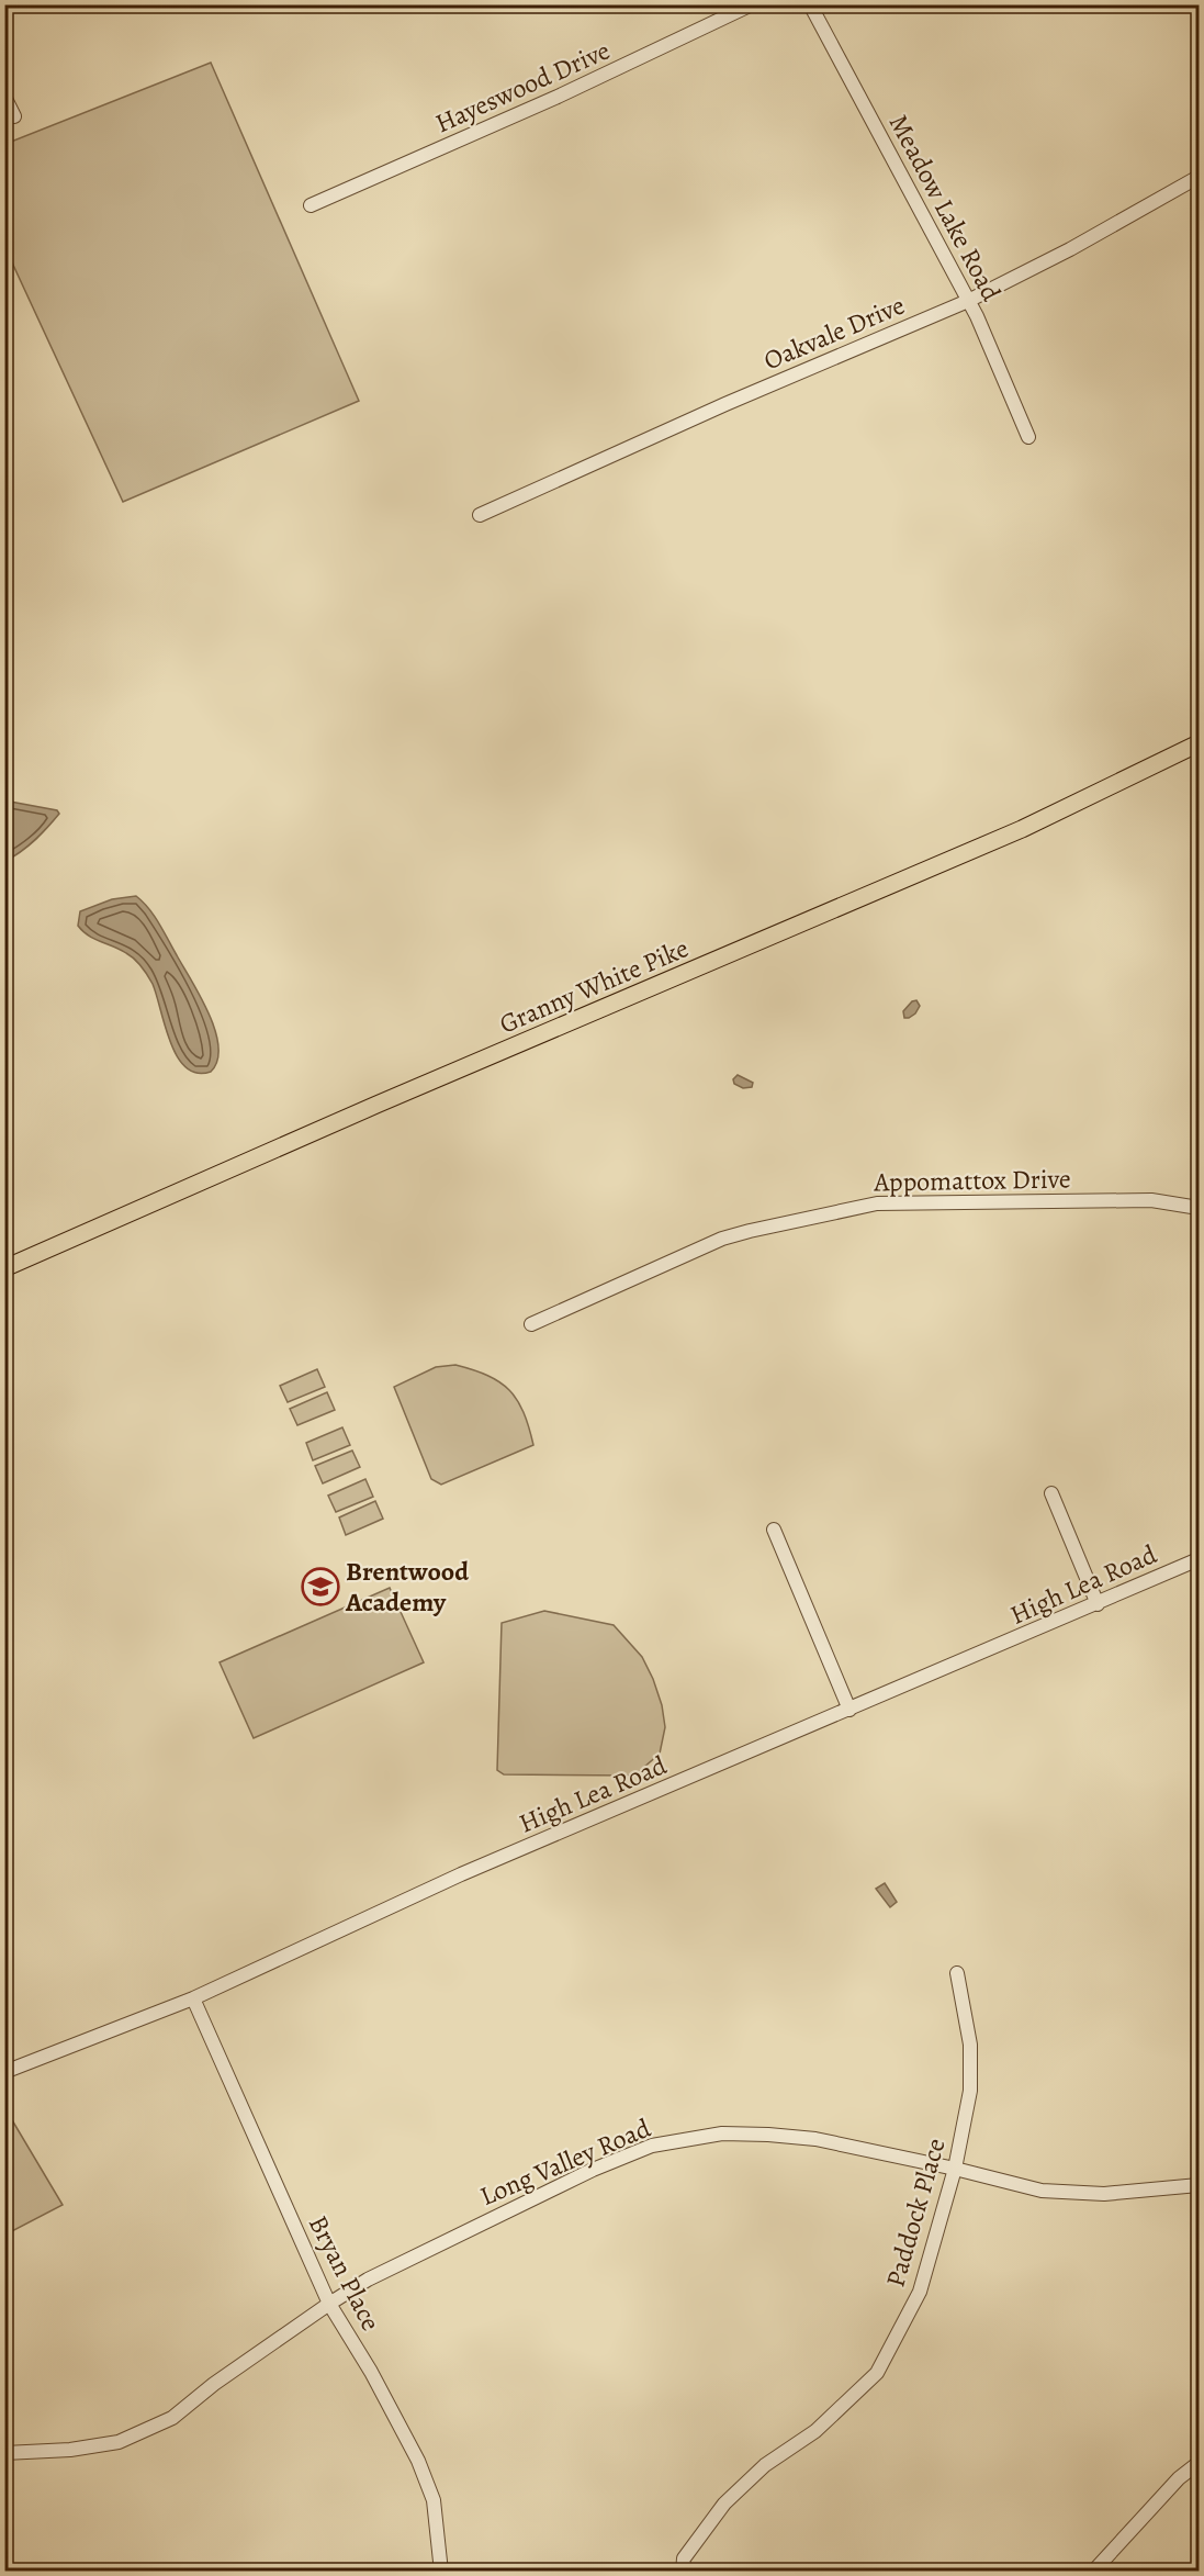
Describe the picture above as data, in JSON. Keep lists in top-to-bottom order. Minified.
{"streets":{"main road":["Granny White Pike"],"street":["Hayeswood Drive","Meadow Lake Road","Oakvale Drive","Appomattox Drive","High Lea Road","Long Valley Road","Paddock Place","Bryan Place"]},"crossings":[["Meadow Lake Road","Oakvale Drive"],["High Lea Road","Bryan Place"],["Long Valley Road","Paddock Place"],["Long Valley Road","Bryan Place"]],"places":{"school or university":["Brentwood Academy"]}}
